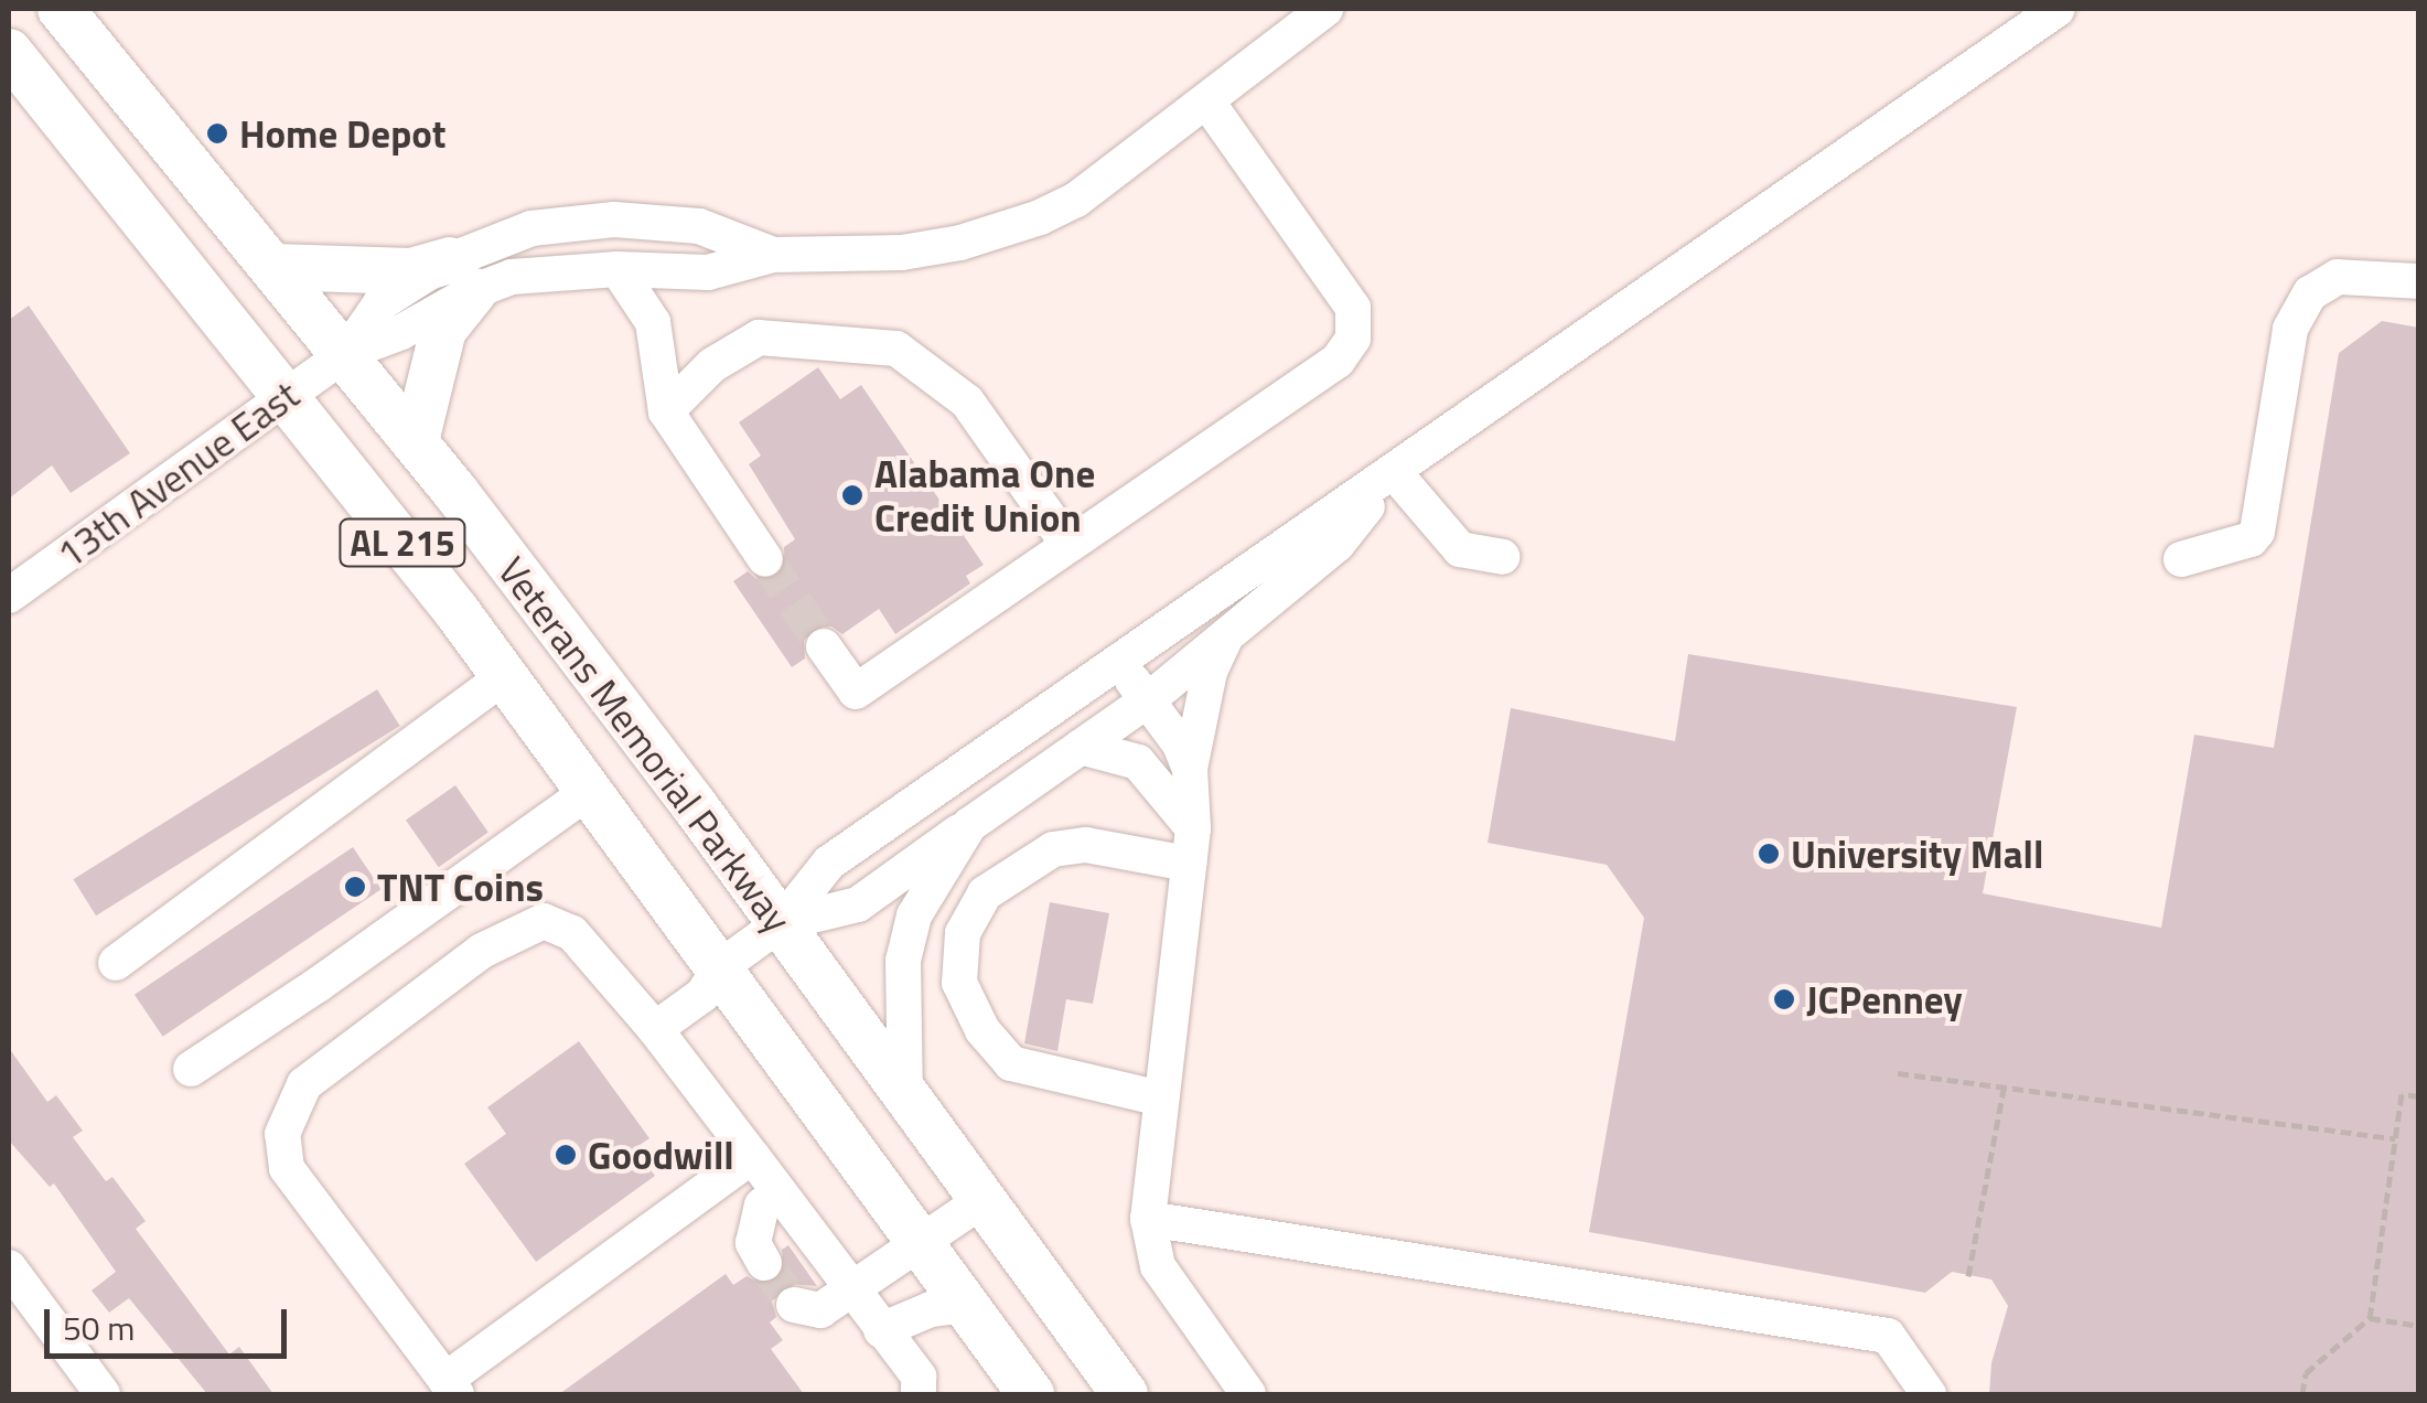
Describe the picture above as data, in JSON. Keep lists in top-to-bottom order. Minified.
{"streets":{"main road":["AL 215","Veterans Memorial Parkway"],"street":["13th Avenue East"]},"crossings":[["13th Avenue East","Veterans Memorial Parkway"]],"places":["Home Depot","Alabama One Credit Union","University Mall","TNT Coins","JCPenney","Goodwill"],"scale_bar":"50 m"}
